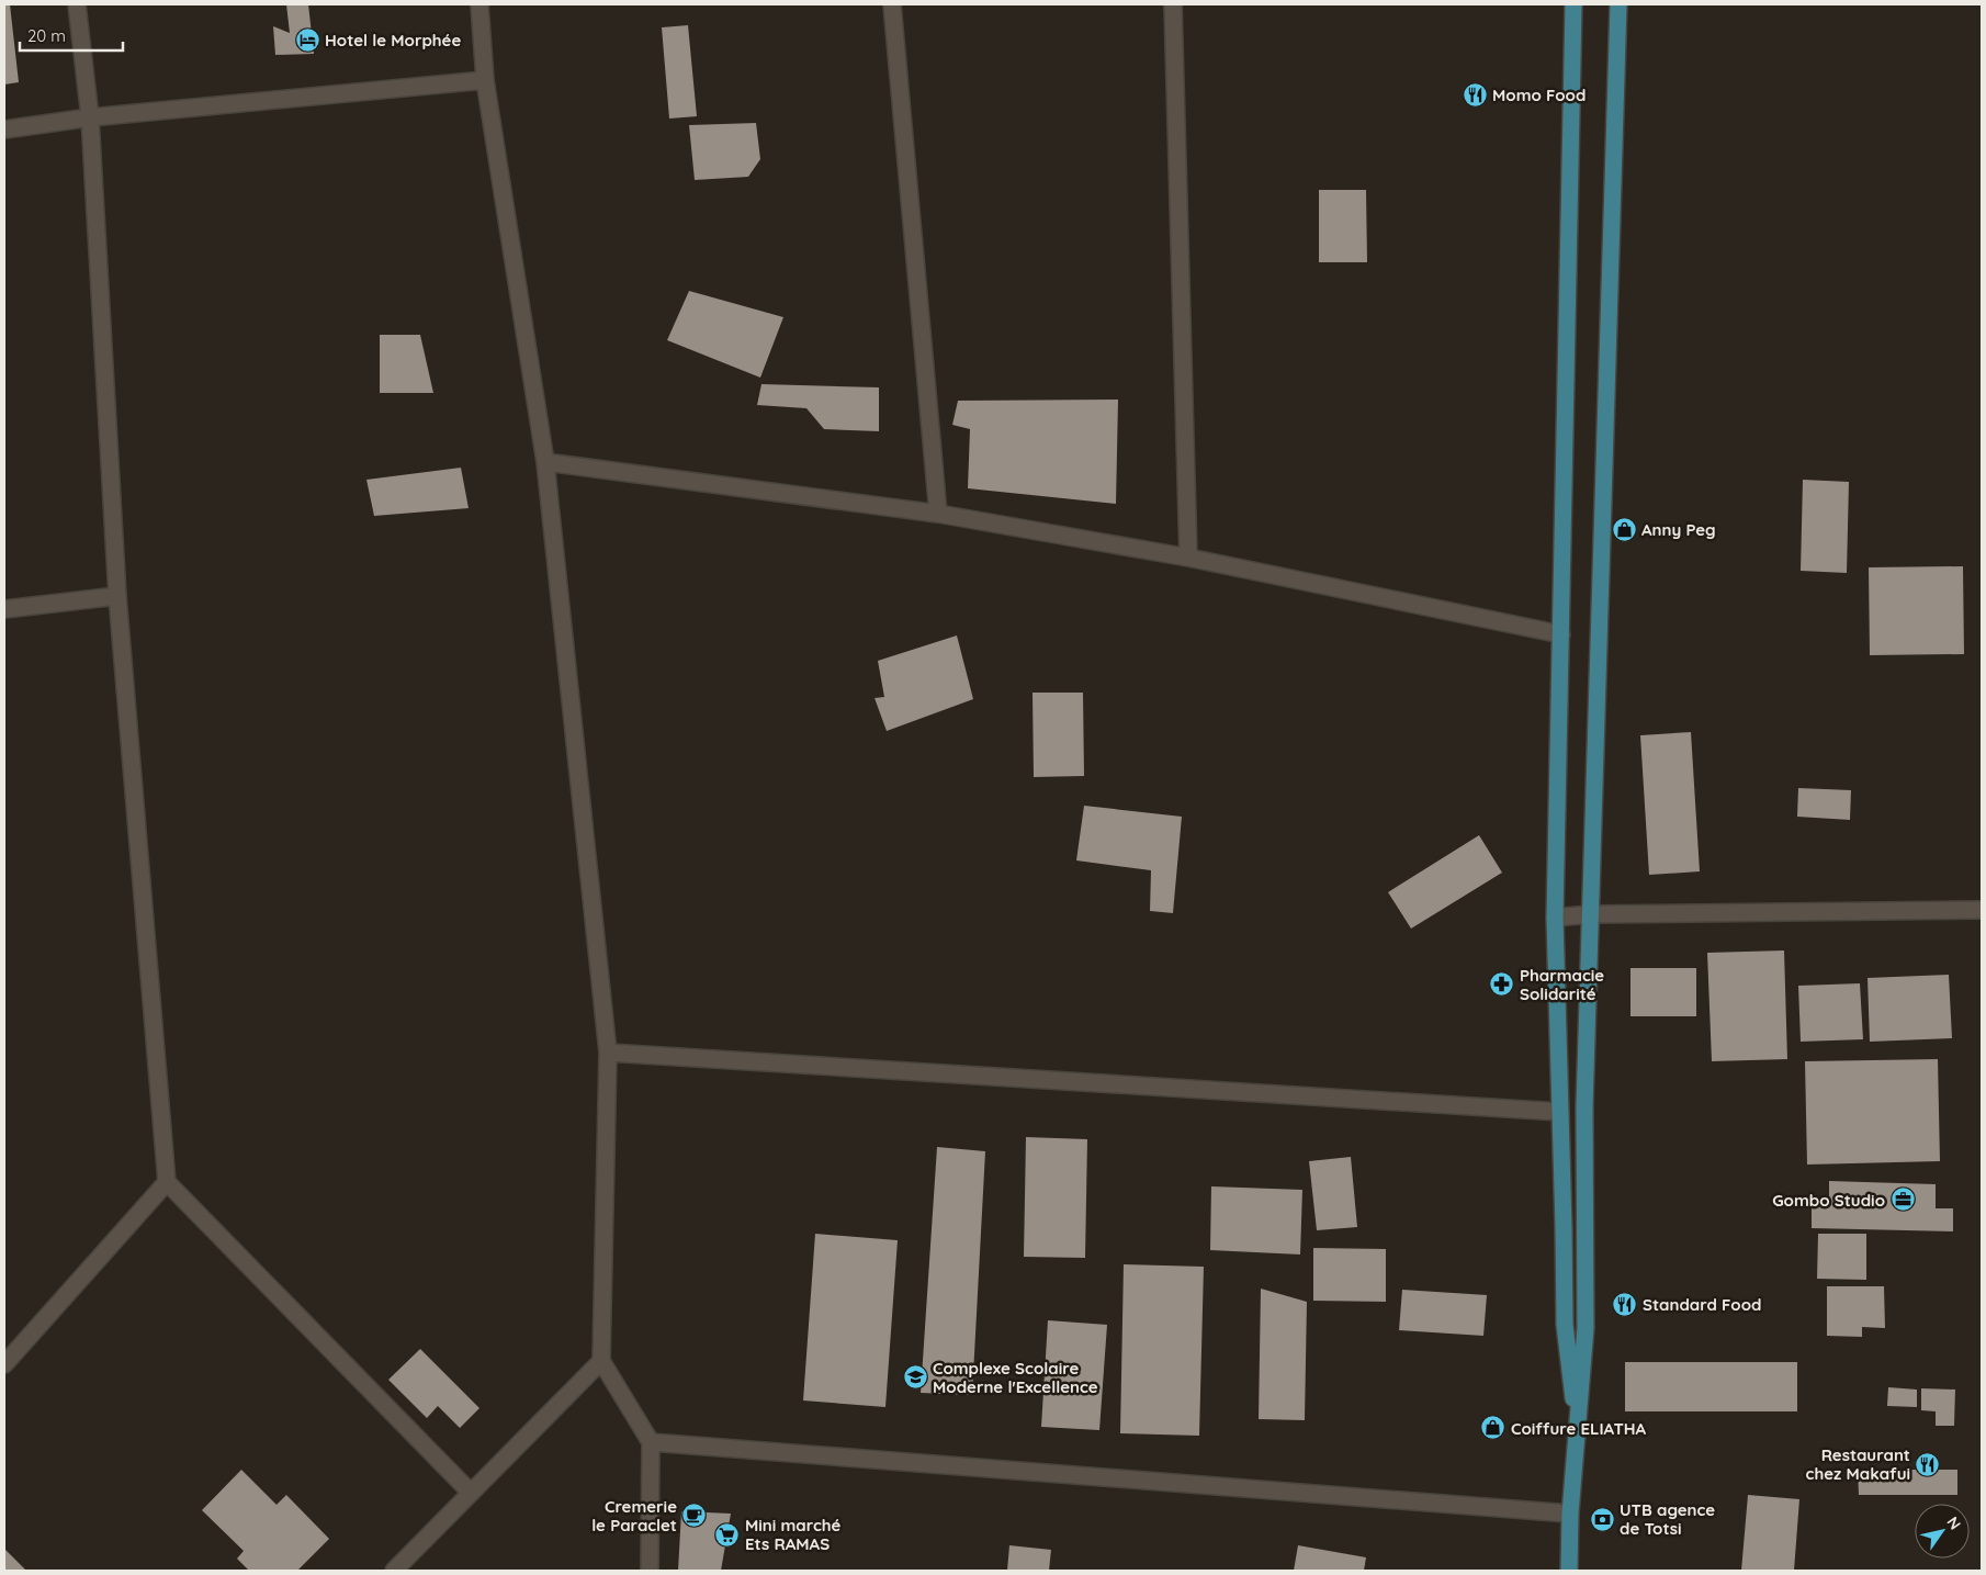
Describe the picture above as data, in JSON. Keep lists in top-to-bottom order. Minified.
{"places":{"hotel":["Hotel le Morphée"],"restaurant":["Momo Food","Standard Food","Restaurant chez Makafui"],"shop":["Anny Peg","Coiffure ELIATHA"],"pharmacy":["Pharmacie Solidarité"],"office":["Gombo Studio"],"school or university":["Complexe Scolaire Moderne l'Excellence"],"cafe":["Cremerie le Paraclet"],"bank":["UTB agence de Totsi"],"supermarket":["Mini marché Ets RAMAS"]},"scale_bar":"20 m","north":"top right"}
